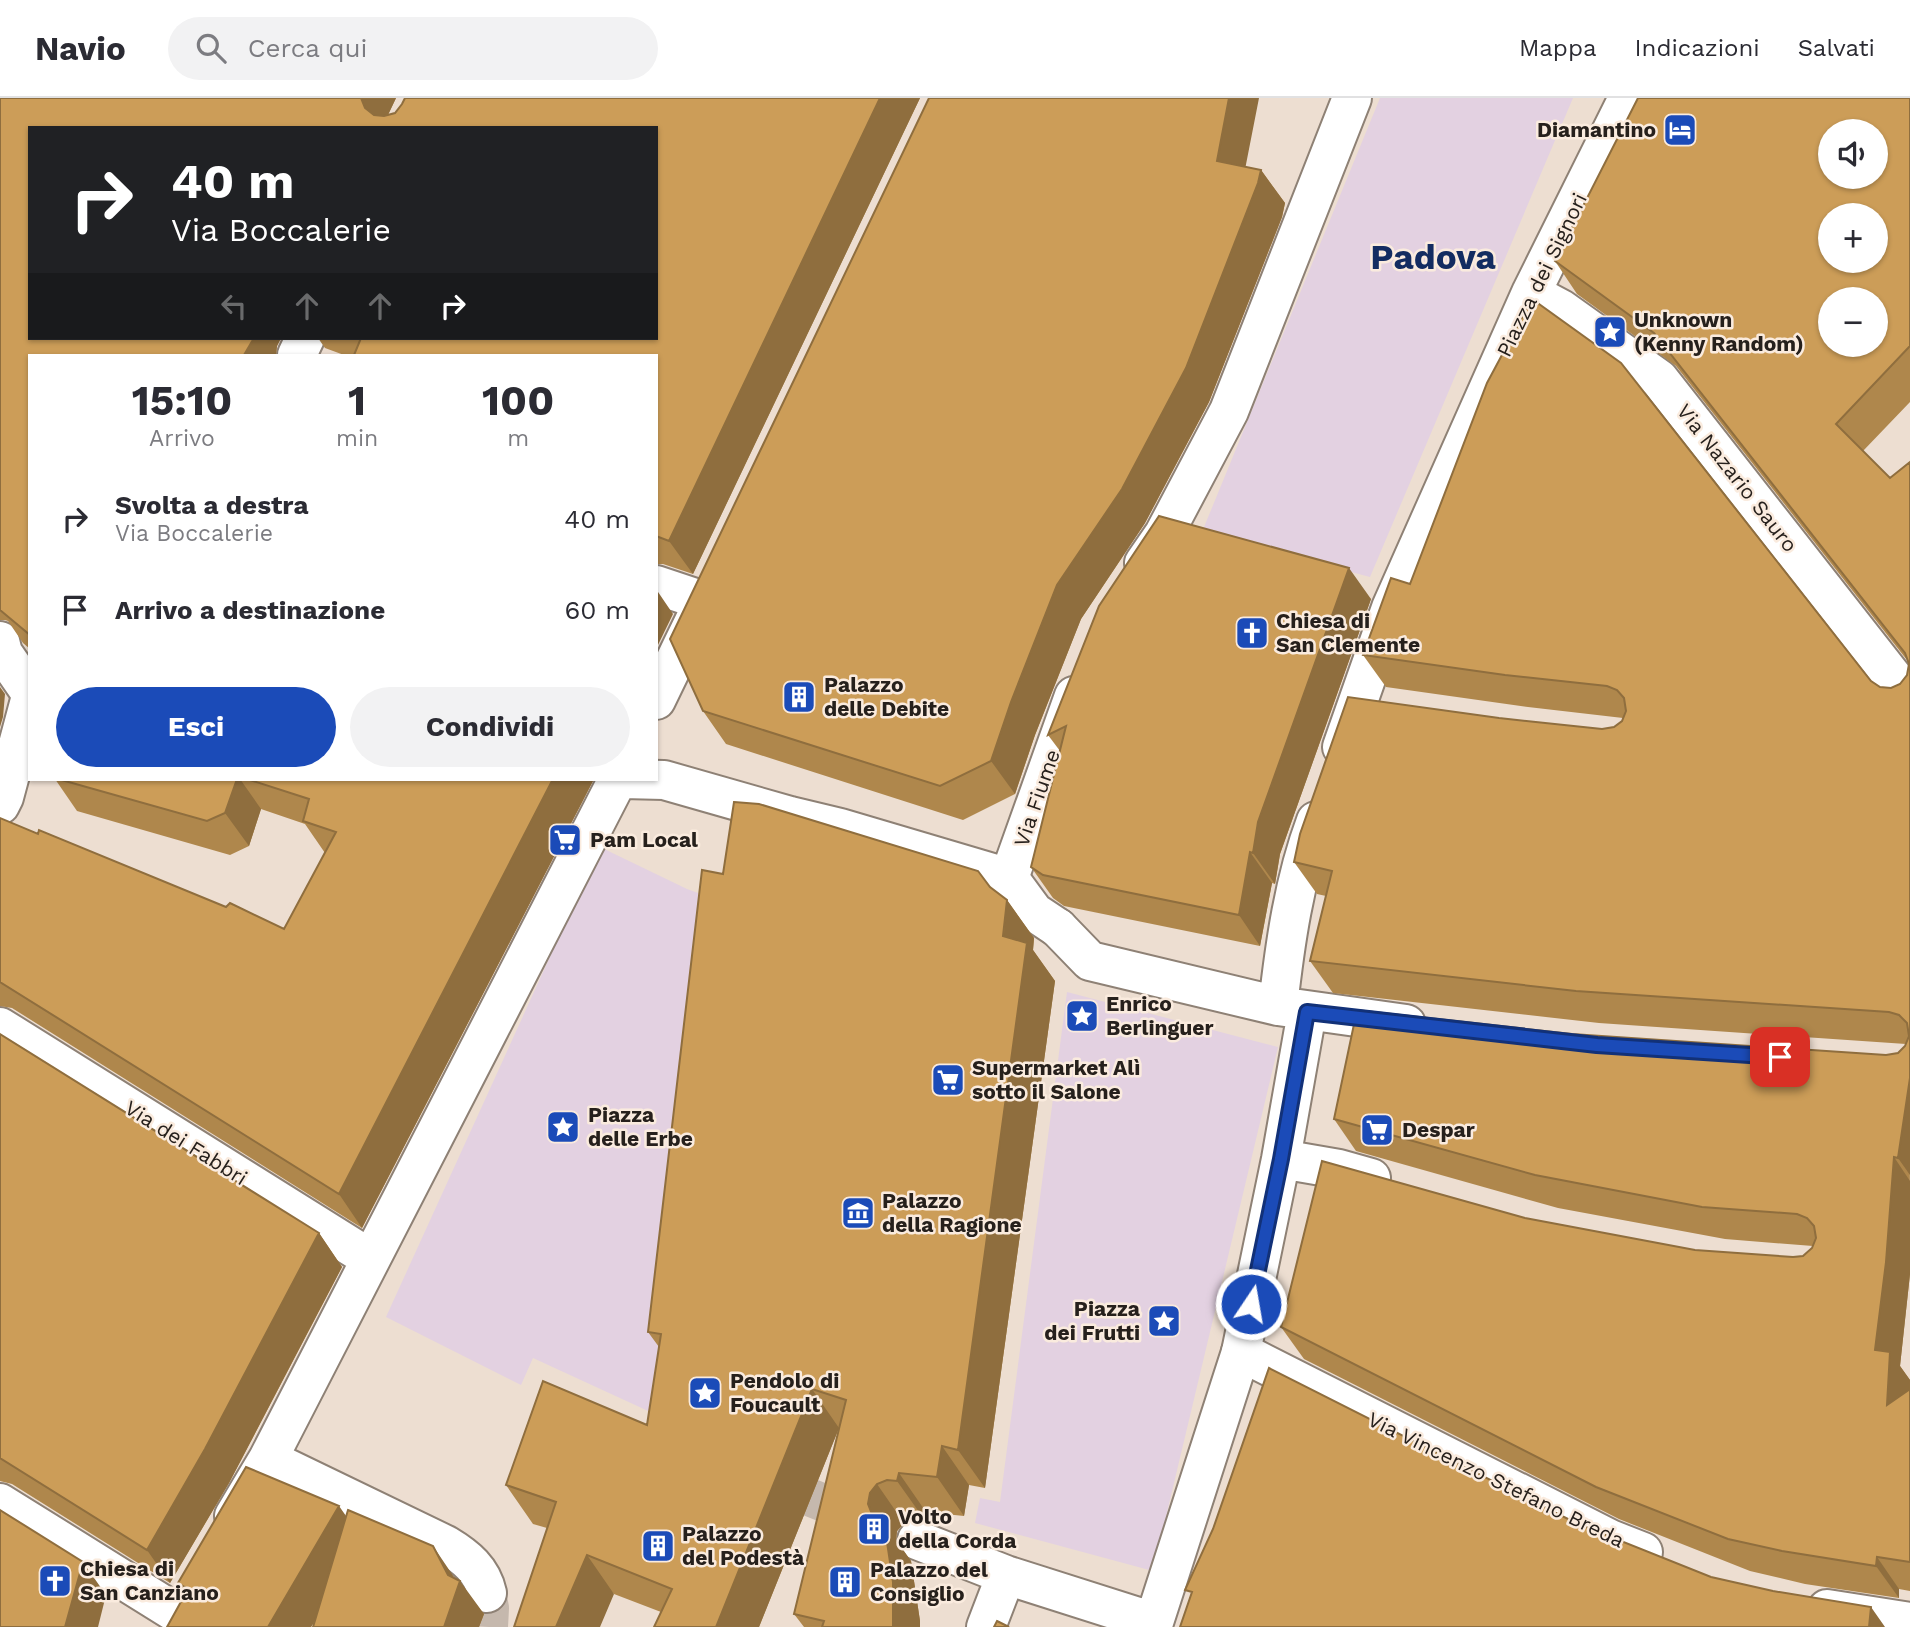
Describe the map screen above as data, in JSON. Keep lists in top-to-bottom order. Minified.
{"streets":{"street":["Piazza dei Signori","Via Nazario Sauro","Via Fiume","Via dei Fabbri","Via Vincenzo Stefano Breda"]},"crossings":[["Piazza dei Signori","Via Nazario Sauro"]],"districts":["Padova"],"places":{"hotel":["Diamantino"],"place":["Unknown (Kenny Random)","Enrico Berlinguer","Piazza delle Erbe","Piazza dei Frutti","Pendolo di Foucault"],"church":["Chiesa di San Clemente","Chiesa di San Canziano"],"building":["Palazzo delle Debite","Volto della Corda","Palazzo del Podestà","Palazzo del Consiglio"],"supermarket":["Pam Local","Supermarket Alì sotto il Salone","Despar"],"museum":["Palazzo della Ragione"]},"page":{"header":"Navio","search":"Cerca qui","nav":["Mappa","Indicazioni","Salvati"],"map_buttons":["+","−"],"turn":["40 m","Via Boccalerie"],"eta":["15:10","Arrivo","1","min","100","m"],"list":[{"name":"Svolta a destra","note":"Via Boccalerie","value":"40 m"},{"name":"Arrivo a destinazione","value":"60 m"}],"buttons":["Esci","Condividi"]}}
